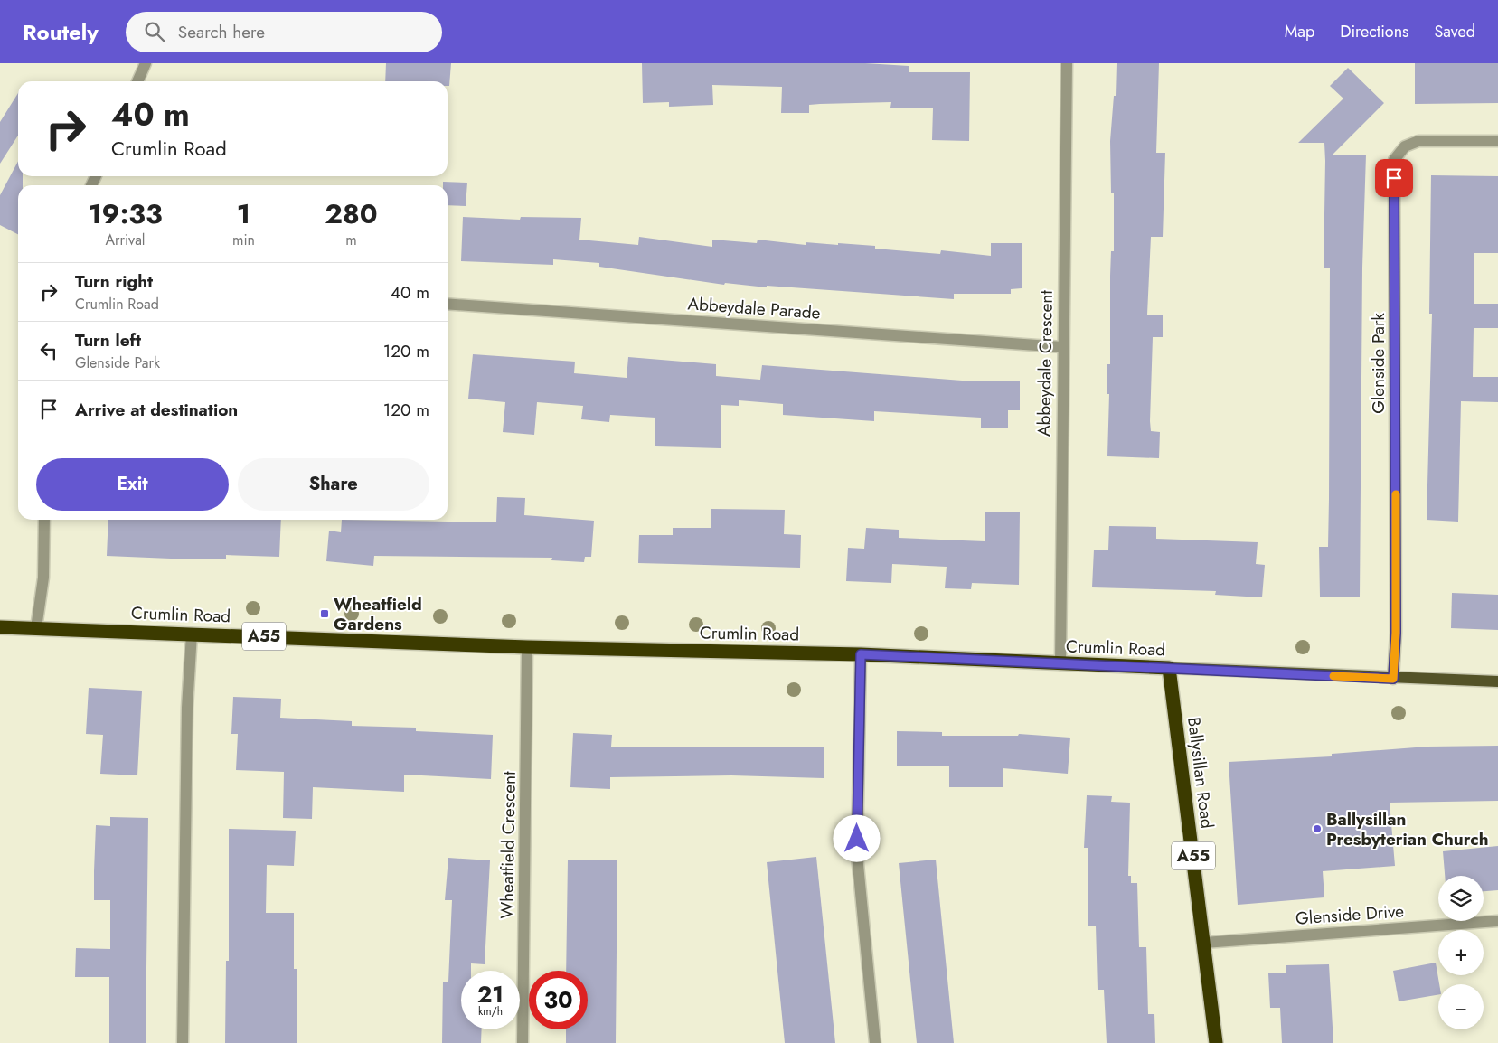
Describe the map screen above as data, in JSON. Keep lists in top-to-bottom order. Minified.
{"streets":{"highway":["Crumlin Road","A55","Ballysillan Road"],"street":["Abbeydale Parade","Abbeydale Crescent","Glenside Park","Wheatfield Crescent","Glenside Drive"]},"crossings":[["Abbeydale Parade","Abbeydale Crescent"],["Abbeydale Crescent","Crumlin Road"],["Glenside Park","Crumlin Road"],["Crumlin Road","Ballysillan Road"],["Crumlin Road","Wheatfield Crescent"],["Ballysillan Road","Glenside Drive"]],"places":{"transit":["Wheatfield Gardens"],"other":["Ballysillan Presbyterian Church"]},"page":{"header":"Routely","search":"Search here","nav":["Map","Directions","Saved"],"turn":["40 m","Crumlin Road"],"eta":["19:33","Arrival","1","min","280","m"],"list":[{"name":"Turn right","note":"Crumlin Road","value":"40 m"},{"name":"Turn left","note":"Glenside Park","value":"120 m"},{"name":"Arrive at destination","value":"120 m"}],"buttons":["Exit","Share"],"map_buttons":["+","−"],"speed":"21 km/h","limit":"30"}}
